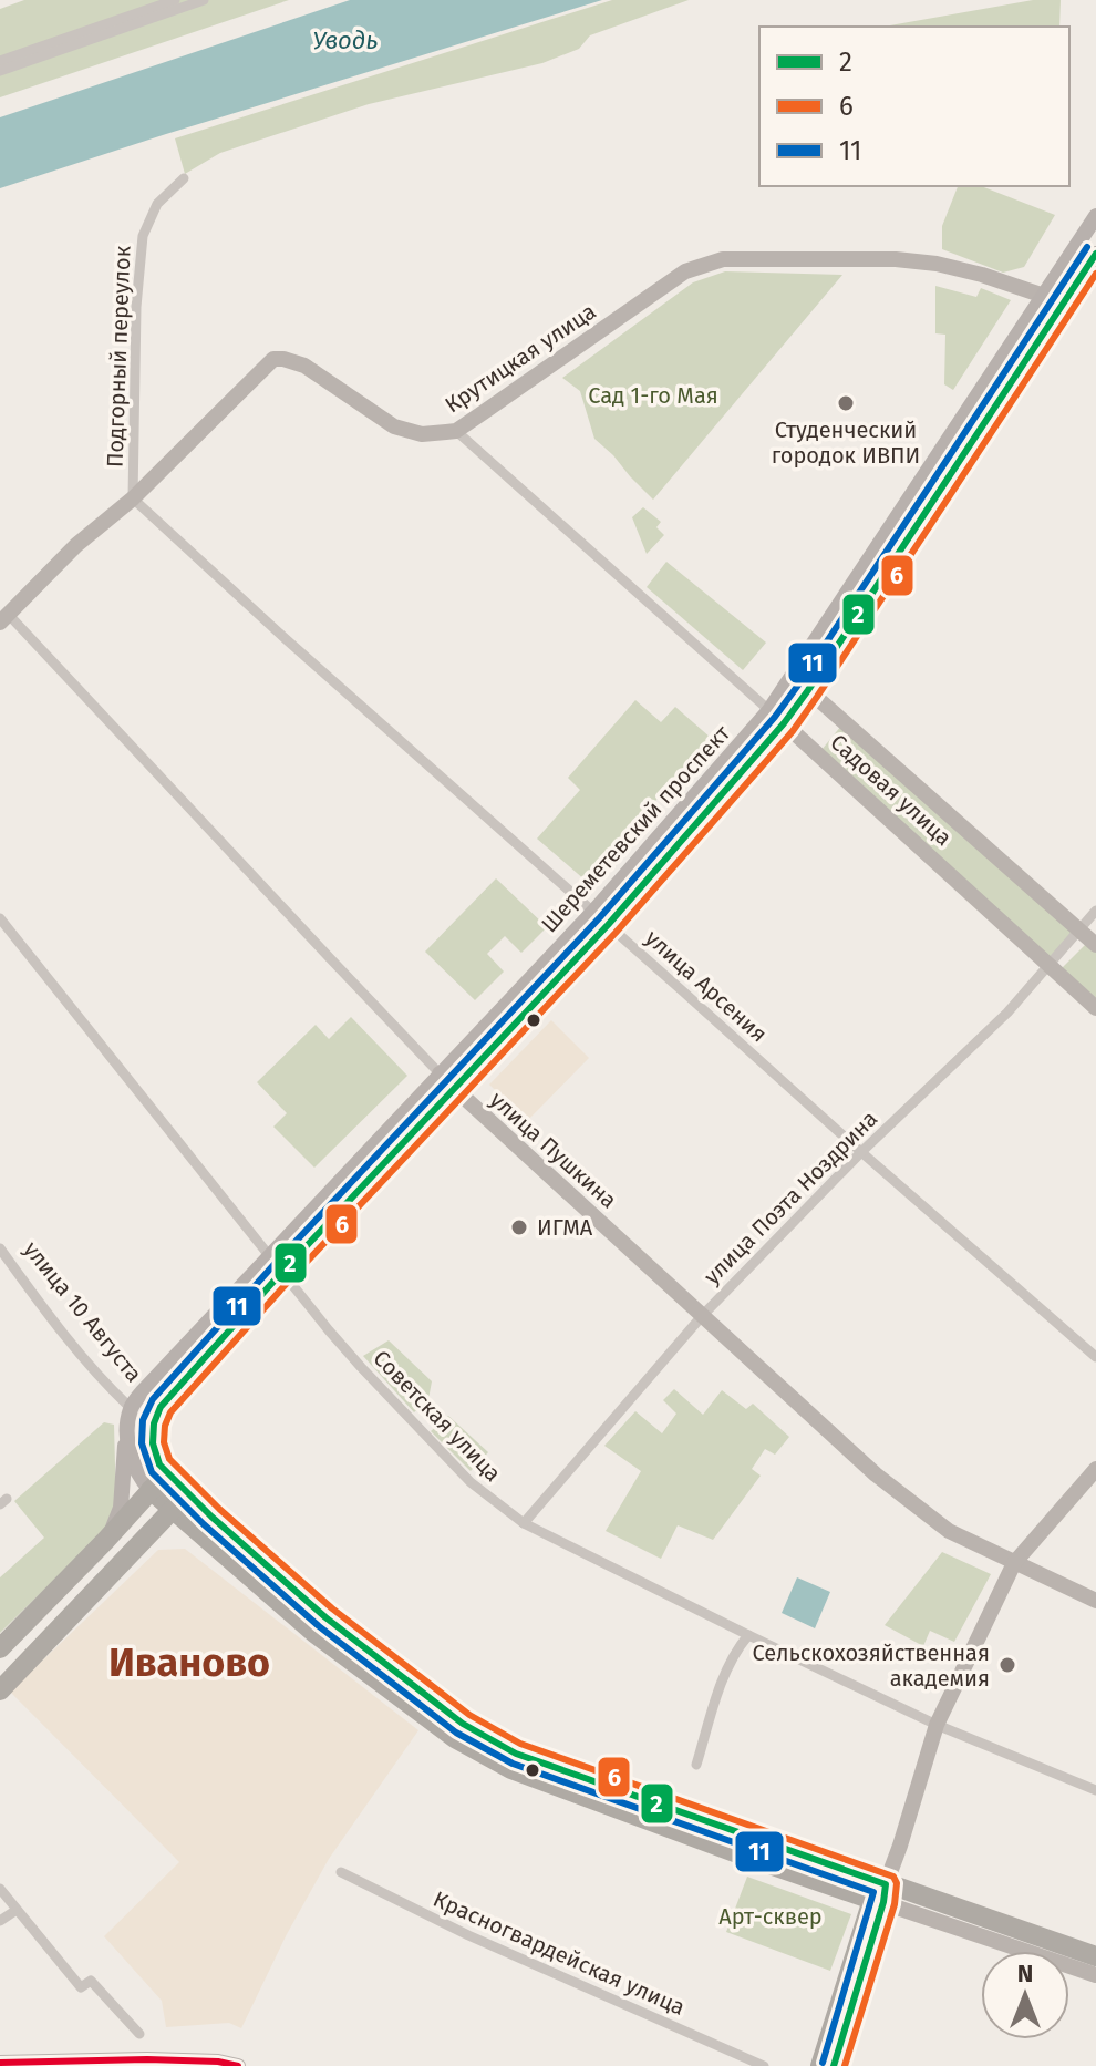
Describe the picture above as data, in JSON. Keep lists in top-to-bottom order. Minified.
{"streets":{"highway":["улица 10 Августа"],"main road":["Крутицкая улица","Шереметевский проспект"],"street":["Подгорный переулок","Садовая улица","улица Арсения","улица Пушкина","улица Поэта Ноздрина","Советская улица","Красногвардейская улица"]},"crossings":[["Подгорный переулок","Крутицкая улица"],["Подгорный переулок","улица Арсения"],["Крутицкая улица","Садовая улица"],["Крутицкая улица","Шереметевский проспект"],["Крутицкая улица","улица Арсения"],["Крутицкая улица","улица Пушкина"],["Садовая улица","Шереметевский проспект"],["Садовая улица","улица Поэта Ноздрина"],["Шереметевский проспект","улица Арсения"],["Шереметевский проспект","улица Пушкина"],["Шереметевский проспект","улица 10 Августа"],["Шереметевский проспект","Советская улица"],["улица Арсения","улица Поэта Ноздрина"],["улица Пушкина","улица Поэта Ноздрина"],["улица Поэта Ноздрина","Советская улица"]],"districts":["Иваново"],"water":["Уводь"],"parks":["Сад 1-го Мая","Арт-сквер"],"places":["Студенческий городок ИВПИ","ИГМА","Сельскохозяйственная академия"],"lines":["transit line 11","transit line 2","transit line 6"],"legend":["2","6","11"],"north":"top"}
